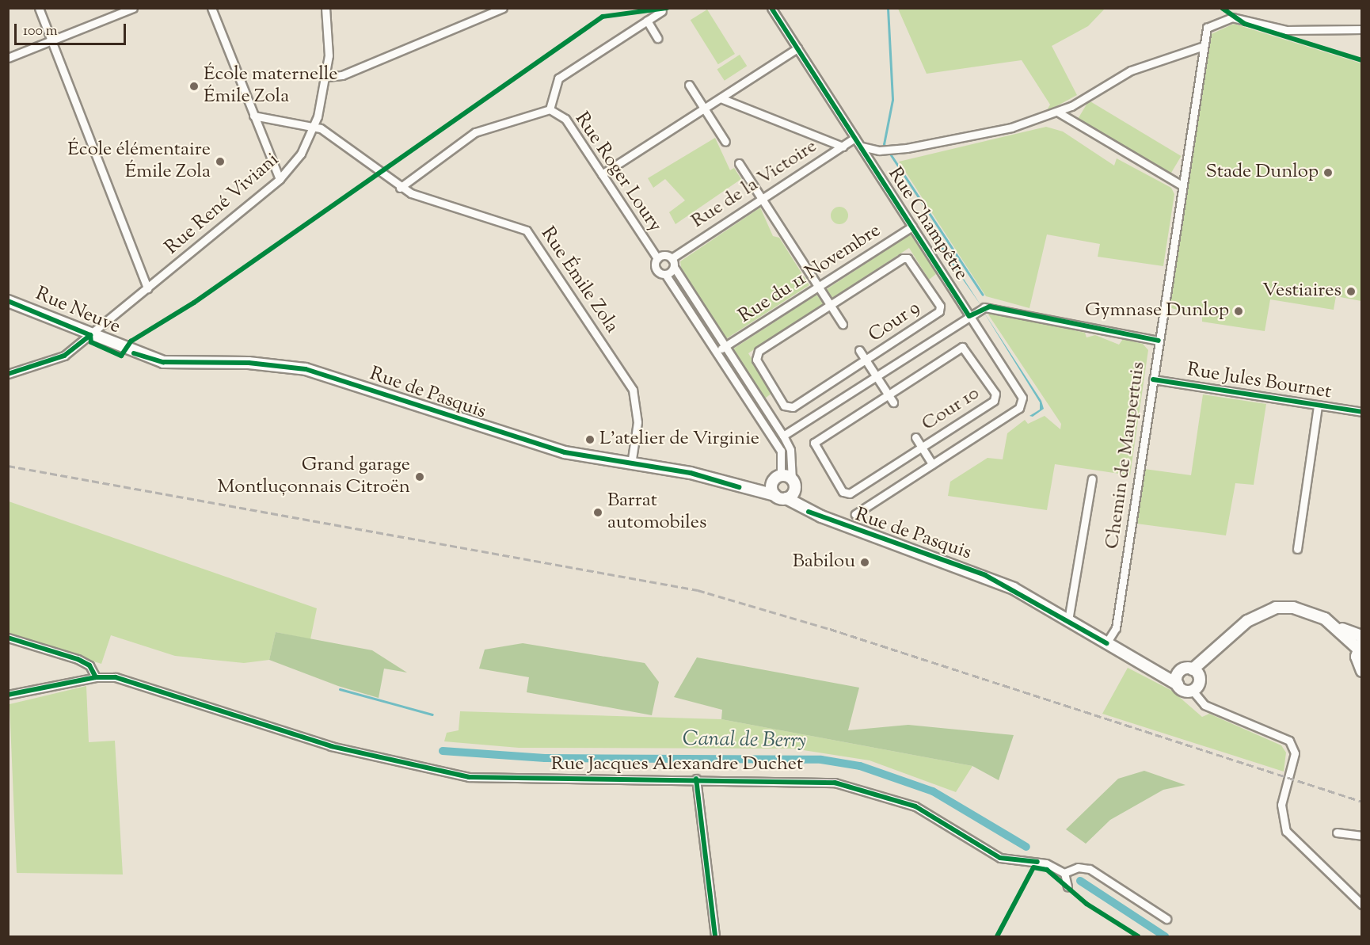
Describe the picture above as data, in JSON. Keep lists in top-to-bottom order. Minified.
{"streets":{"main road":["Rue Neuve","Rue de Pasquis"],"street":["Rue Roger Loury","Rue de la Victoire","Rue René Viviani","Rue Champêtre","Rue du 11 Novembre","Rue Émile Zola","Cour 9","Rue Jules Bournet","Cour 10","Chemin de Maupertuis","Rue Jacques Alexandre Duchet"]},"crossings":[["Rue Roger Loury","Rue de la Victoire"],["Rue Roger Loury","Rue du 11 Novembre"],["Rue Roger Loury","Rue Émile Zola"],["Rue Roger Loury","Rue de Pasquis"],["Rue de la Victoire","Rue Champêtre"],["Rue René Viviani","Rue Émile Zola"],["Rue René Viviani","Rue Neuve"],["Rue Champêtre","Rue du 11 Novembre"],["Rue Émile Zola","Rue de Pasquis"],["Rue Neuve","Rue de Pasquis"],["Rue Jules Bournet","Chemin de Maupertuis"],["Rue de Pasquis","Chemin de Maupertuis"]],"water":["Canal de Berry"],"places":["École maternelle Émile Zola","École élémentaire Émile Zola","Stade Dunlop","Vestiaires","Gymnase Dunlop","L'atelier de Virginie","Grand garage Montluçonnais Citroën","Barrat automobiles","Babilou"],"scale_bar":"100 m"}
